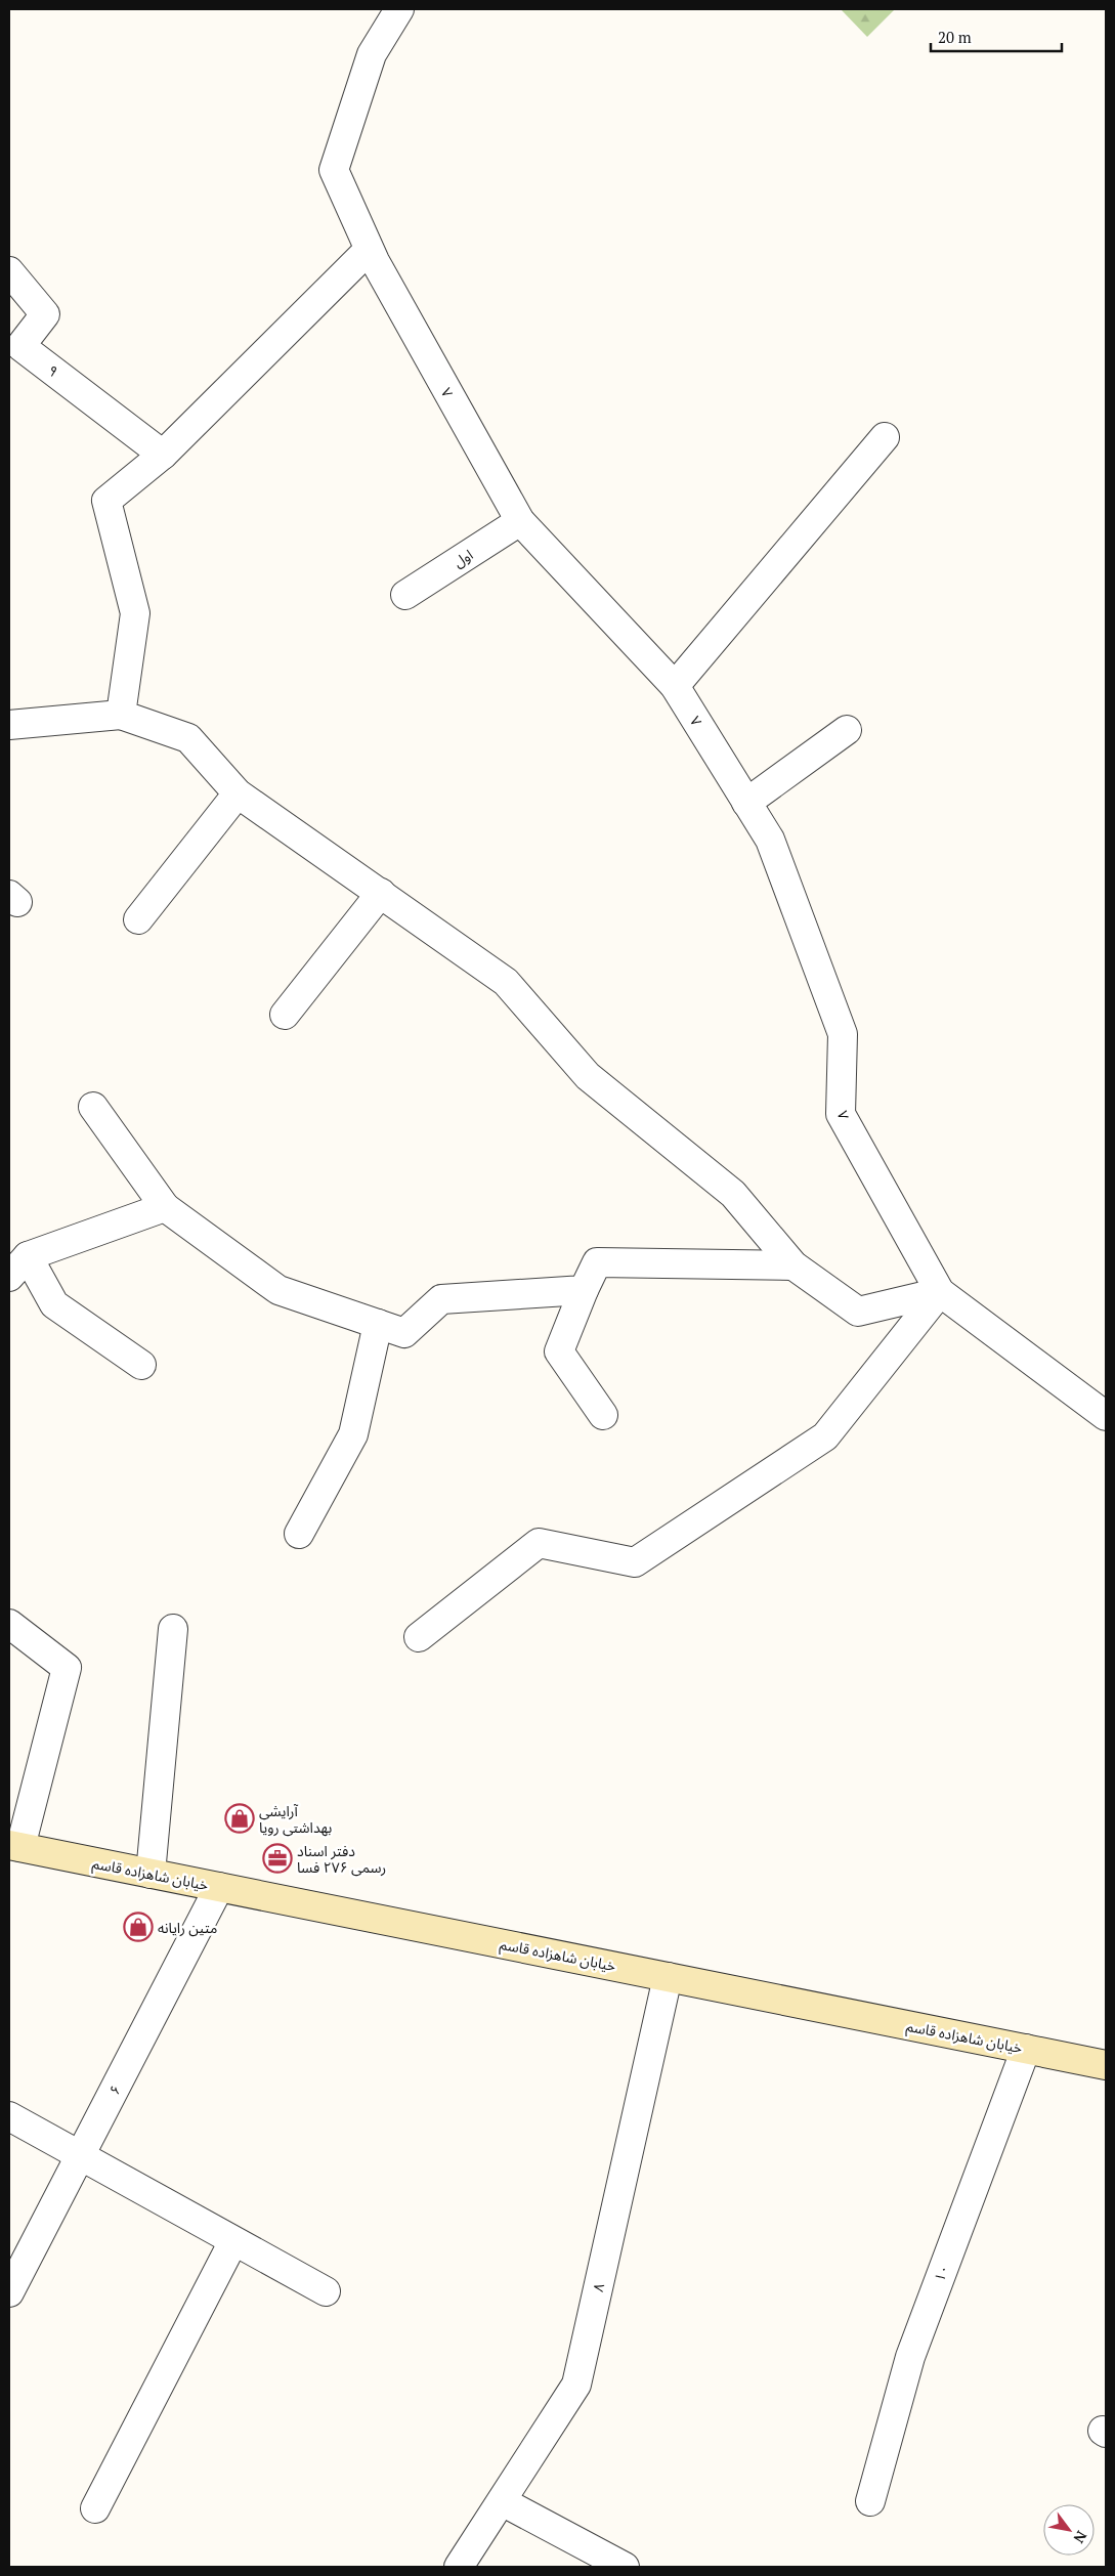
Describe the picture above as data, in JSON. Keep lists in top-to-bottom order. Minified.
{"streets":{"street":["۹","۷","اول","خیابان شاهزاده قاسم","۶","۱۰","۸"]},"crossings":[["۷","اول"],["خیابان شاهزاده قاسم","۶"],["خیابان شاهزاده قاسم","۱۰"],["خیابان شاهزاده قاسم","۸"]],"places":{"shop":["آرایشی بهداشتی رویا","متین رایانه"],"office":["دفتر اسناد رسمی ۲۷۶ فسا"]},"scale_bar":"20 m","north":"bottom right"}
